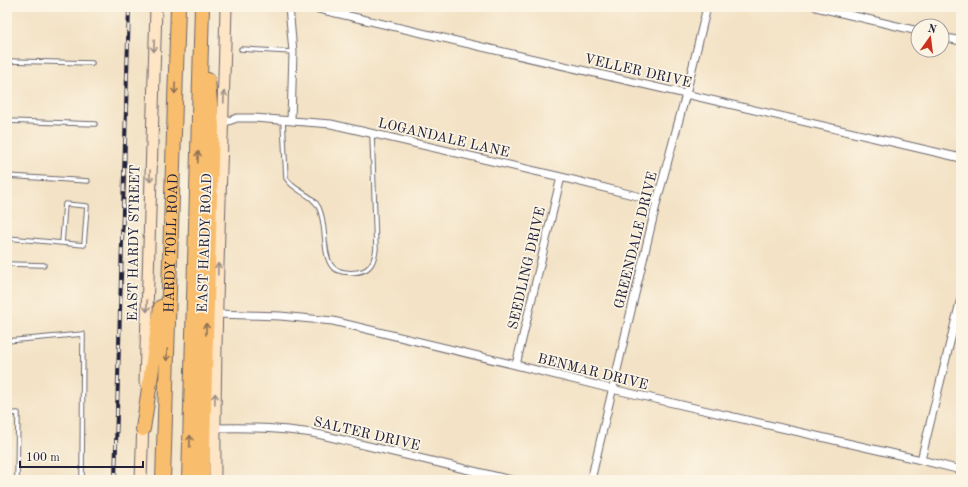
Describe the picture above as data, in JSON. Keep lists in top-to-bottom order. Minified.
{"streets":{"highway":["HARDY TOLL ROAD"],"main road":["EAST HARDY STREET","EAST HARDY ROAD"],"street":["VELLER DRIVE","LOGANDALE LANE","GREENDALE DRIVE","SEEDLING DRIVE","BENMAR DRIVE","SALTER DRIVE"]},"crossings":[["VELLER DRIVE","GREENDALE DRIVE"],["LOGANDALE LANE","GREENDALE DRIVE"],["LOGANDALE LANE","EAST HARDY ROAD"],["LOGANDALE LANE","SEEDLING DRIVE"],["GREENDALE DRIVE","BENMAR DRIVE"],["EAST HARDY ROAD","BENMAR DRIVE"],["EAST HARDY ROAD","SALTER DRIVE"],["SEEDLING DRIVE","BENMAR DRIVE"]],"one_way":["EAST HARDY STREET","EAST HARDY ROAD"],"scale_bar":"100 m","north":"top"}
